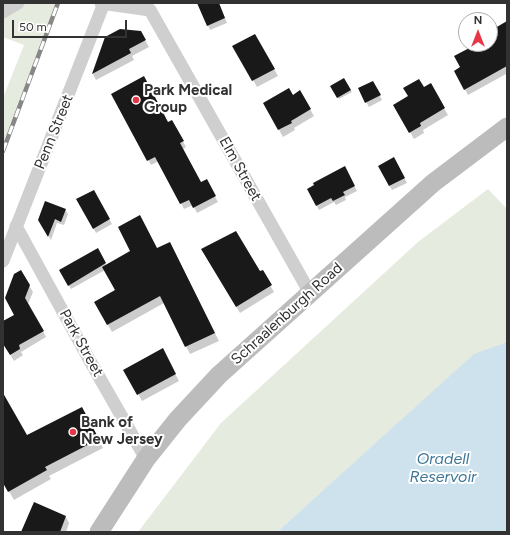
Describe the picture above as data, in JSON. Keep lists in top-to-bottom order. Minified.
{"streets":{"main road":["Schraalenburgh Road"],"street":["Penn Street","Elm Street","Park Street"]},"crossings":[["Penn Street","Park Street"],["Elm Street","Schraalenburgh Road"],["Schraalenburgh Road","Park Street"]],"water":["Oradell Reservoir"],"places":["Park Medical Group","Bank of New Jersey"],"scale_bar":"50 m","north":"top"}
